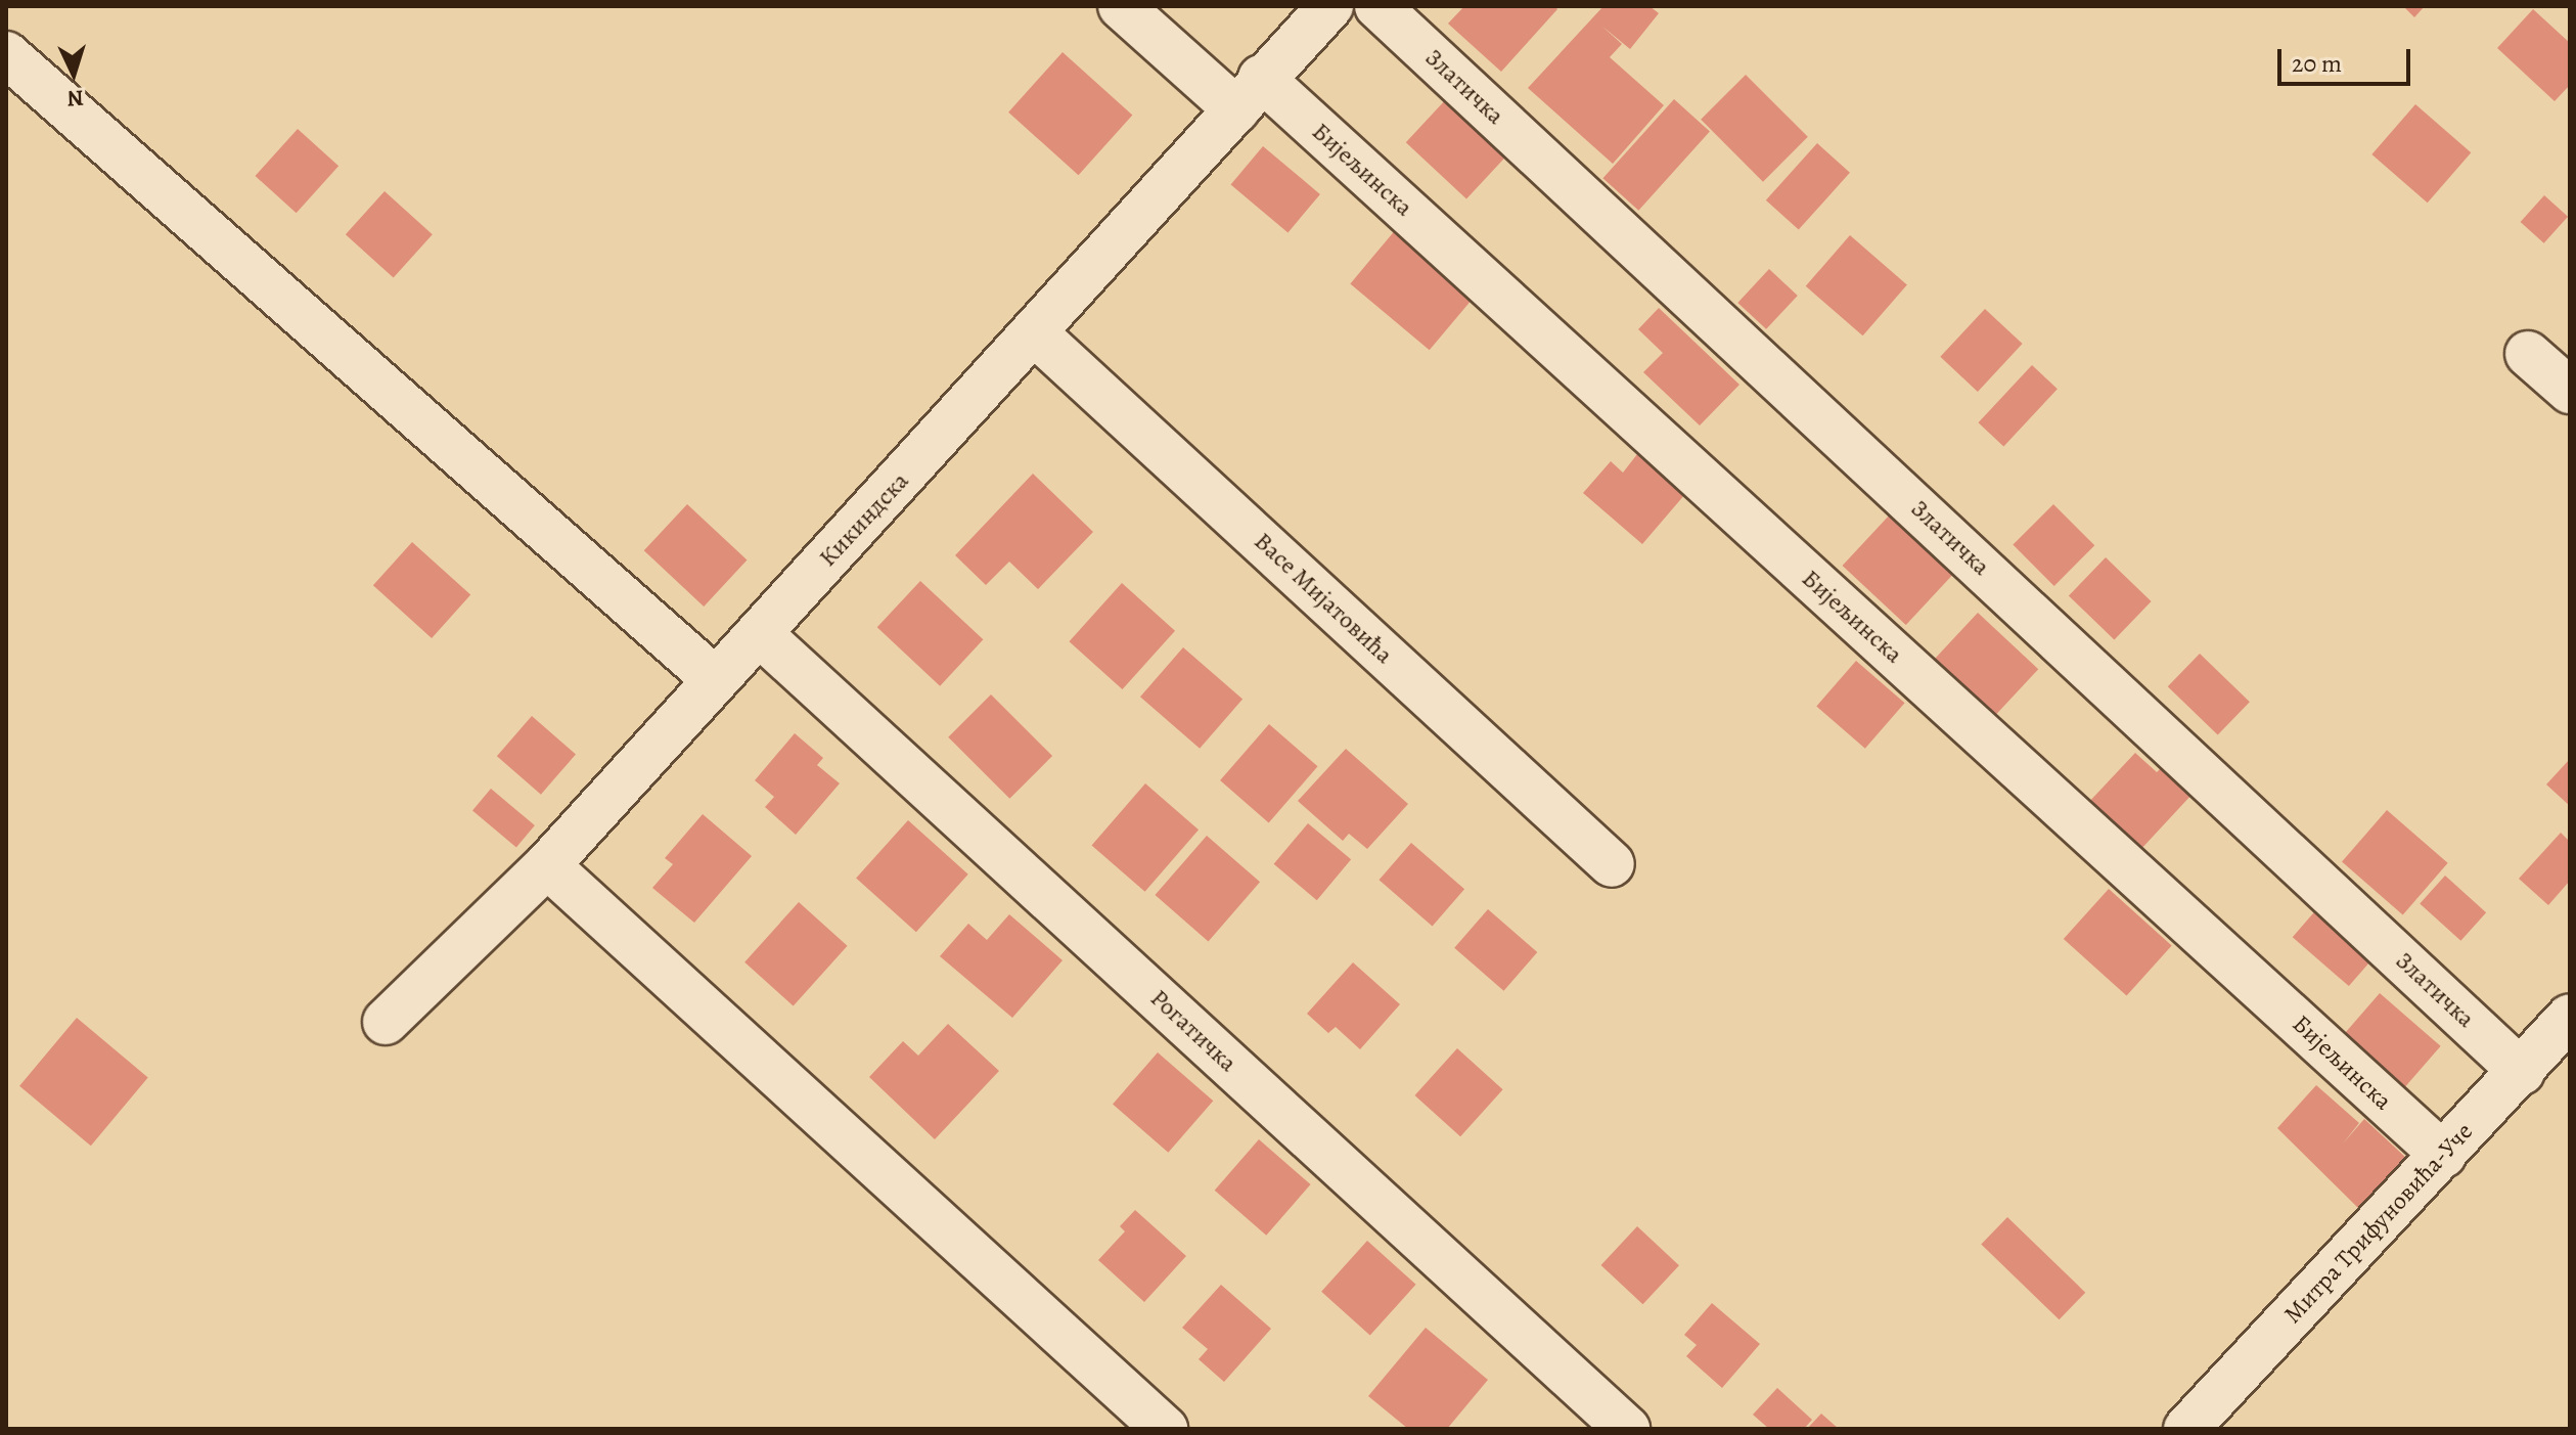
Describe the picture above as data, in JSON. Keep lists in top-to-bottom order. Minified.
{"streets":{"street":["Златичка","Бијељинска","Кикиндска","Васе Мијатовића","Рогатичка","Митра Трифуновића-Уче"]},"crossings":[["Златичка","Митра Трифуновића-Уче"],["Бијељинска","Кикиндска"],["Бијељинска","Митра Трифуновића-Уче"],["Кикиндска","Васе Мијатовића"],["Кикиндска","Рогатичка"]],"scale_bar":"20 m","north":"bottom"}
